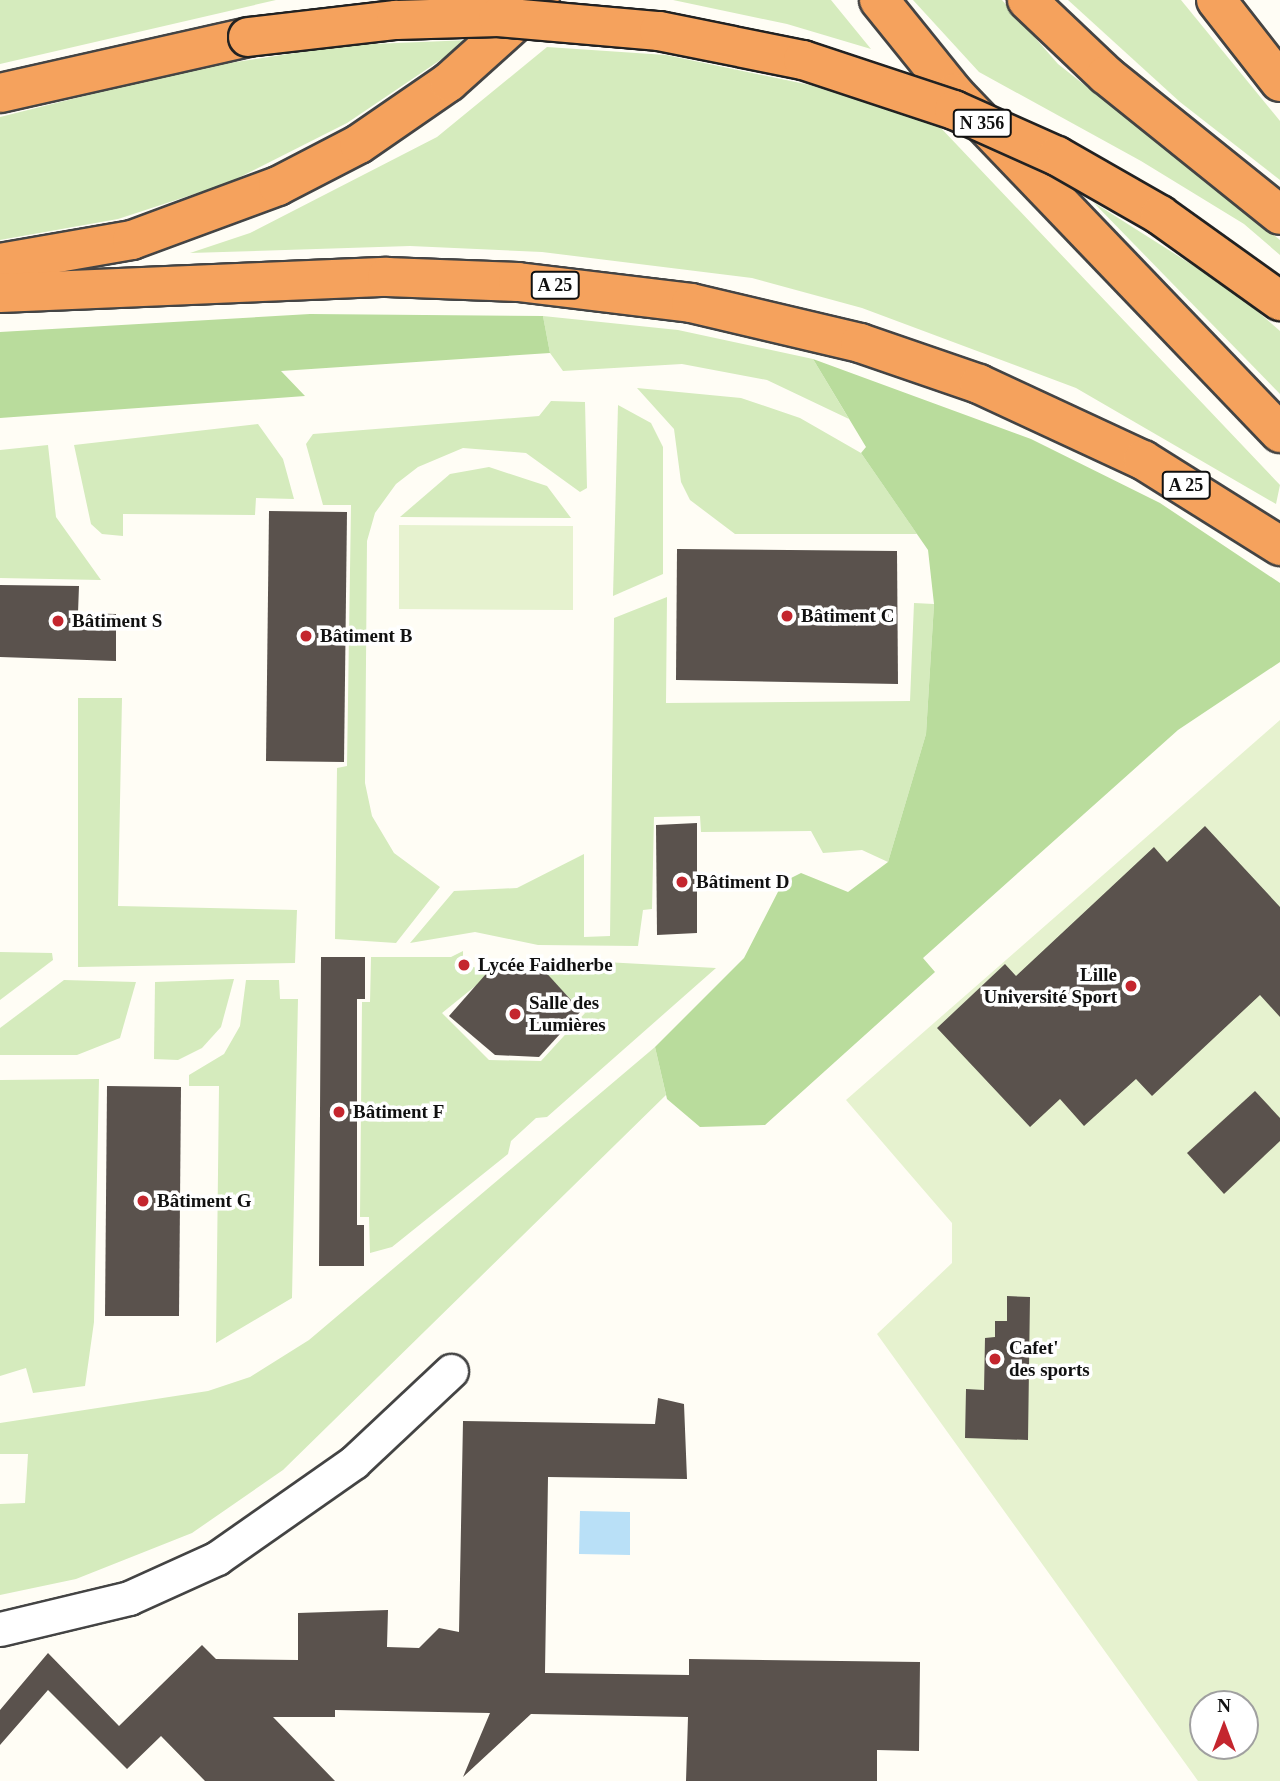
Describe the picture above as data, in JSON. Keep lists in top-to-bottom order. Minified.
{"streets":{"highway":["N 356","A 25"]},"places":["Bâtiment C","Bâtiment S","Bâtiment B","Bâtiment D","Lycée Faidherbe","Lille Université Sport","Salle des Lumières","Bâtiment F","Bâtiment G","Cafet' des sports"],"north":"top"}
